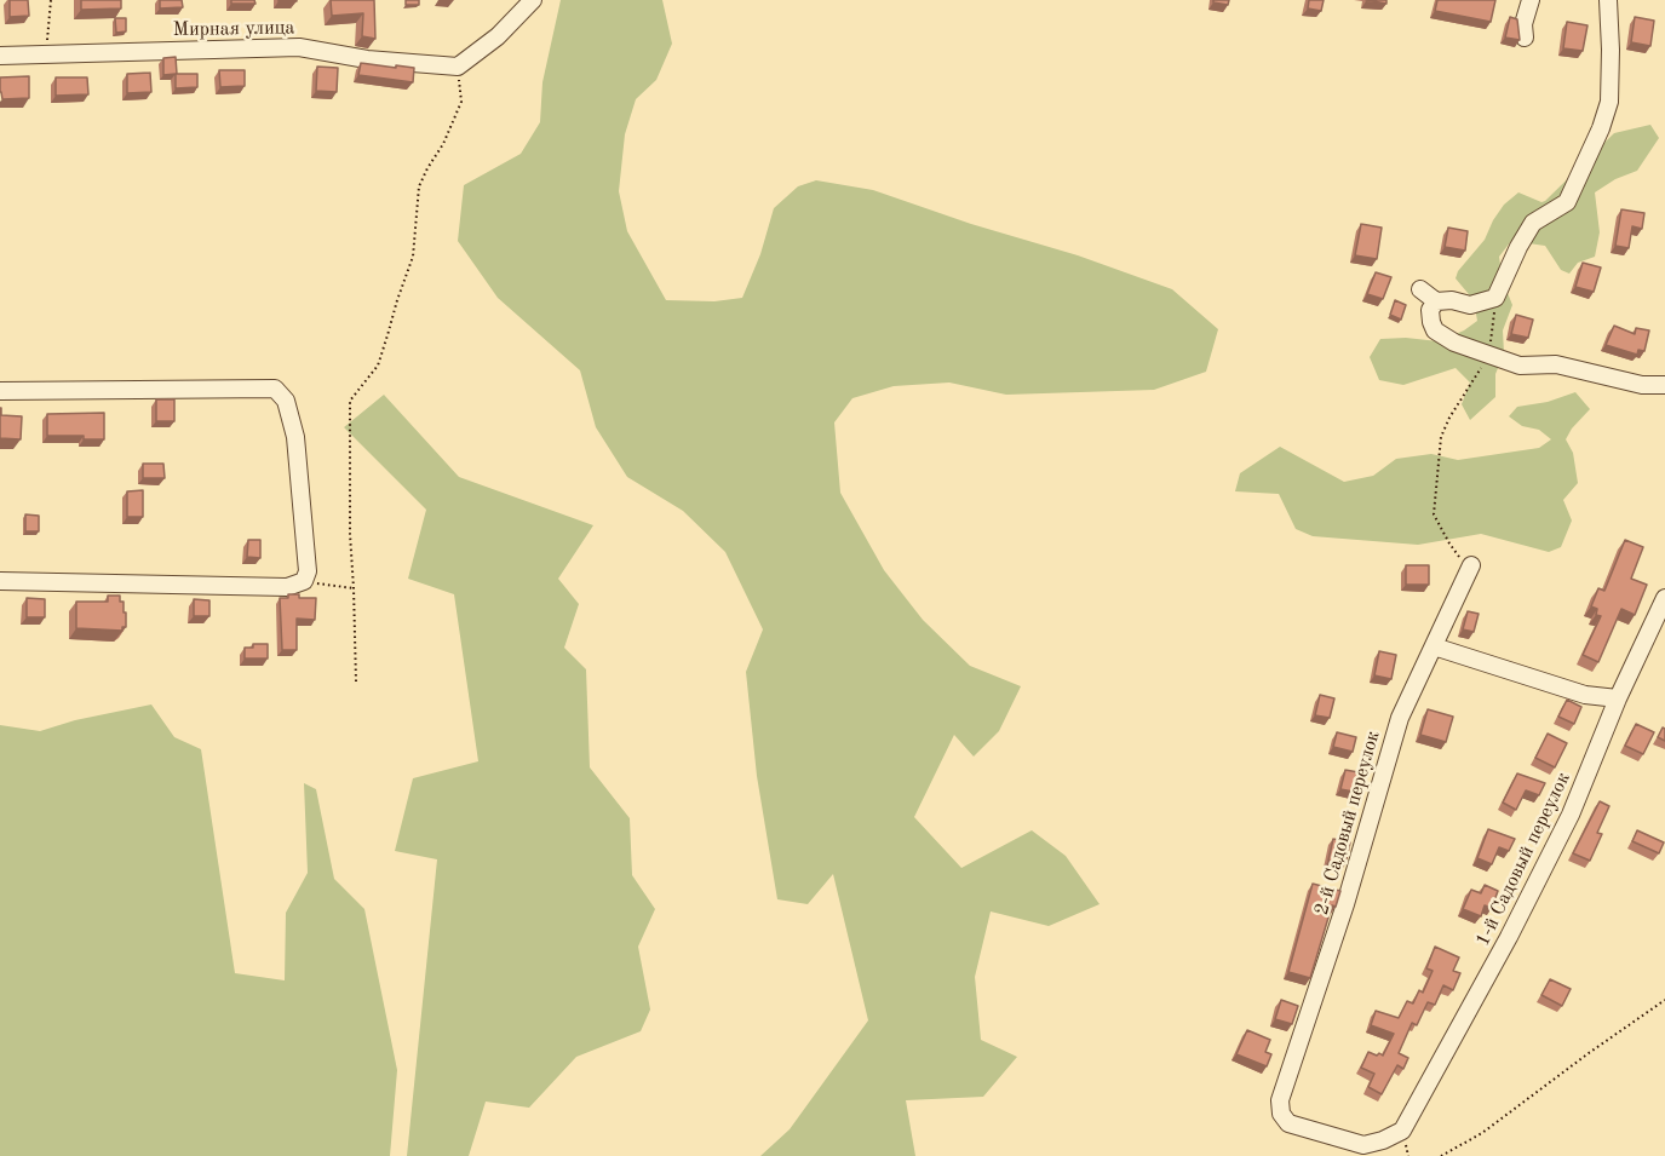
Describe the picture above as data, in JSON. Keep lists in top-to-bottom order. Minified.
{"streets":{"street":["Мирная улица","2-й Садовый переулок","1-й Садовый переулок"]},"crossings":[["2-й Садовый переулок","1-й Садовый переулок"]]}
